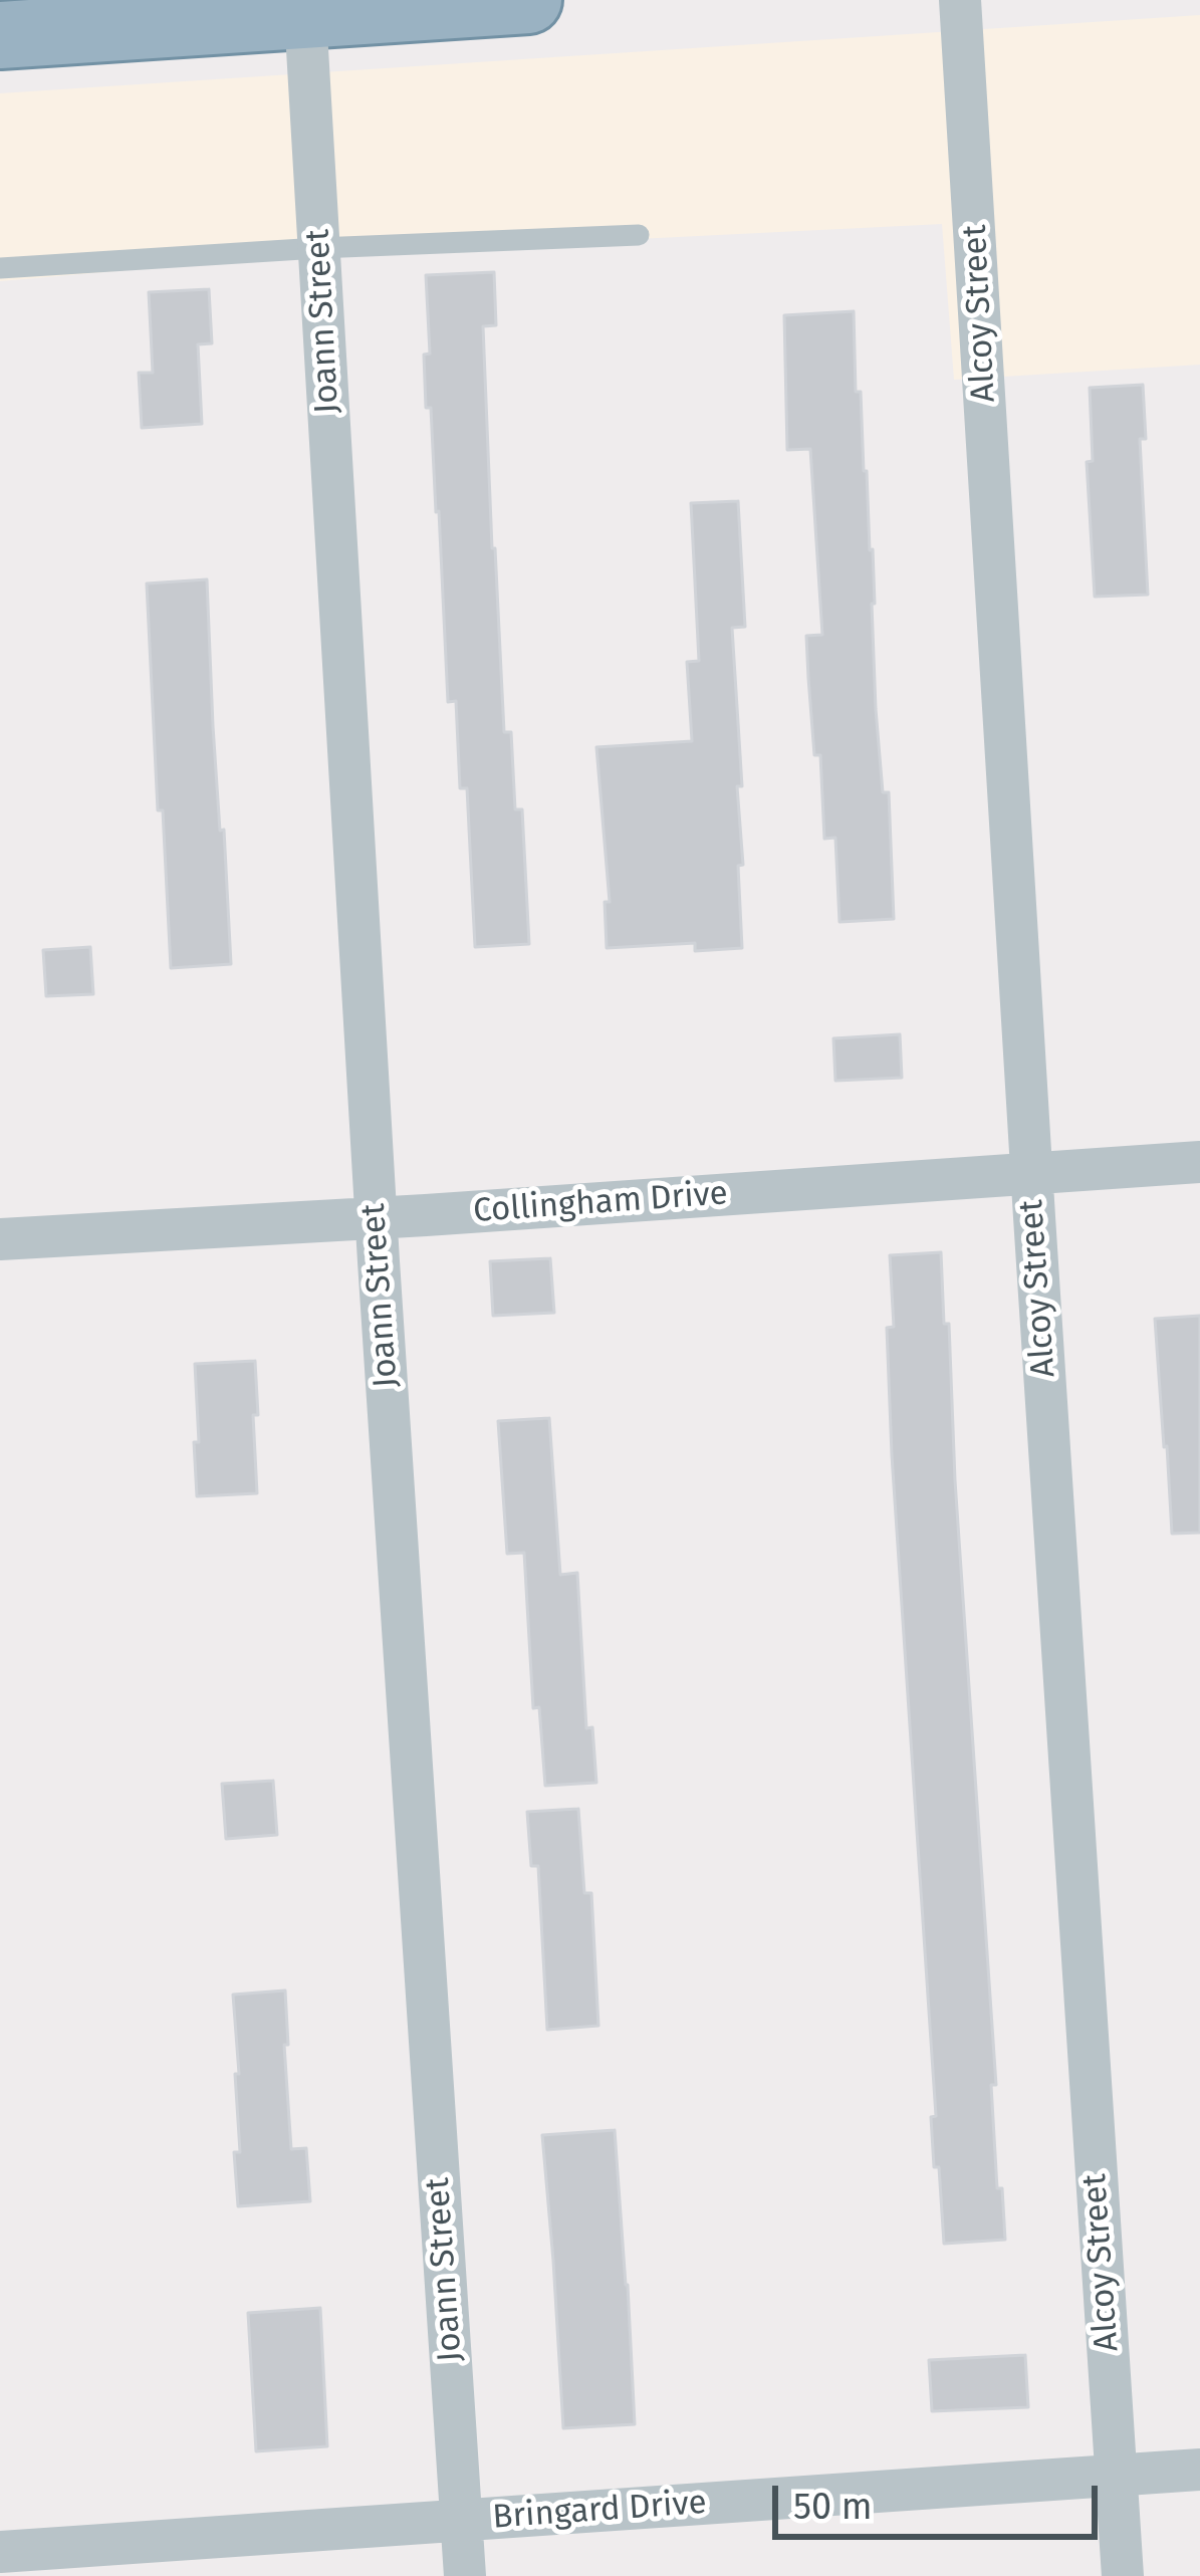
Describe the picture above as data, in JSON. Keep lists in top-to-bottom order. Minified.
{"streets":{"street":["Alcoy Street","Joann Street","Collingham Drive","Bringard Drive"]},"crossings":[["Alcoy Street","Collingham Drive"],["Alcoy Street","Bringard Drive"],["Joann Street","Collingham Drive"],["Joann Street","Bringard Drive"]],"scale_bar":"50 m"}
